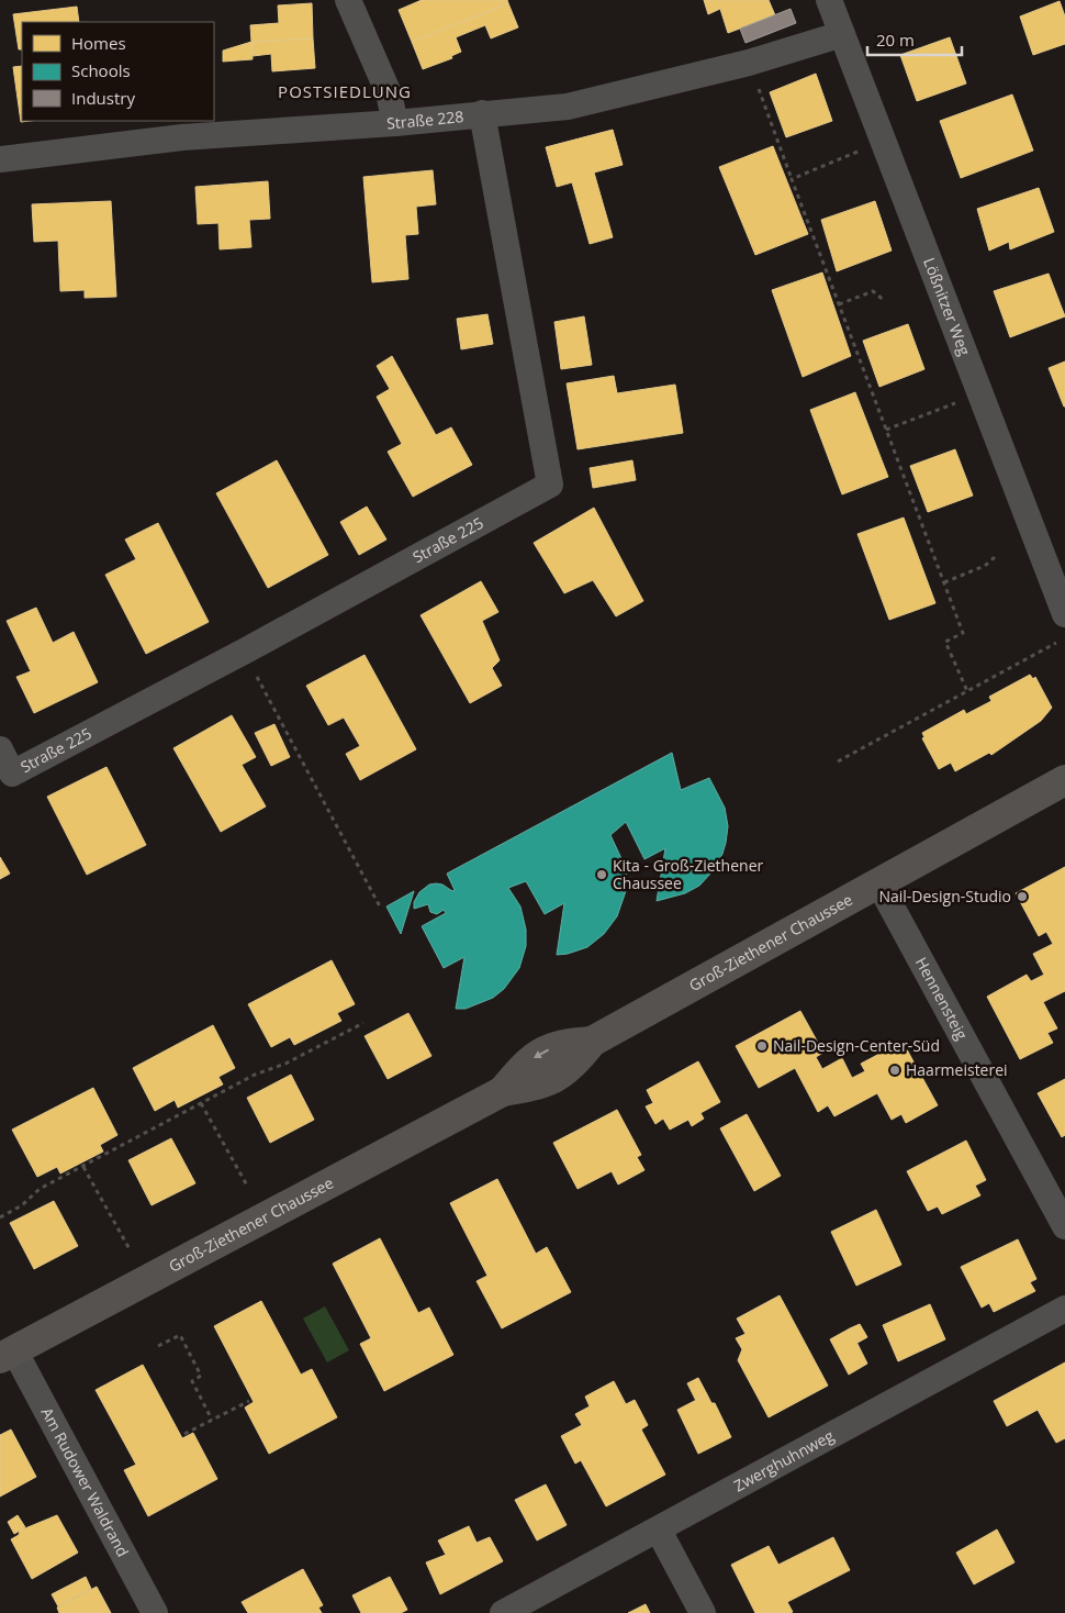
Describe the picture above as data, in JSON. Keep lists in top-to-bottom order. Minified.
{"streets":{"street":["Straße 228","Lößnitzer Weg","Straße 225","Groß-Ziethener Chaussee","Hennensteig","Zwerghuhnweg","Am Rudower Waldrand"]},"crossings":[["Straße 228","Lößnitzer Weg"],["Straße 228","Straße 225"],["Groß-Ziethener Chaussee","Hennensteig"],["Groß-Ziethener Chaussee","Am Rudower Waldrand"]],"districts":["POSTSIEDLUNG"],"places":["Kita - Groß-Ziethener Chaussee","Nail-Design-Studio","Nail-Design-Center-Süd","Haarmeisterei"],"legend":["Homes","Schools","Industry"],"scale_bar":"20 m"}
